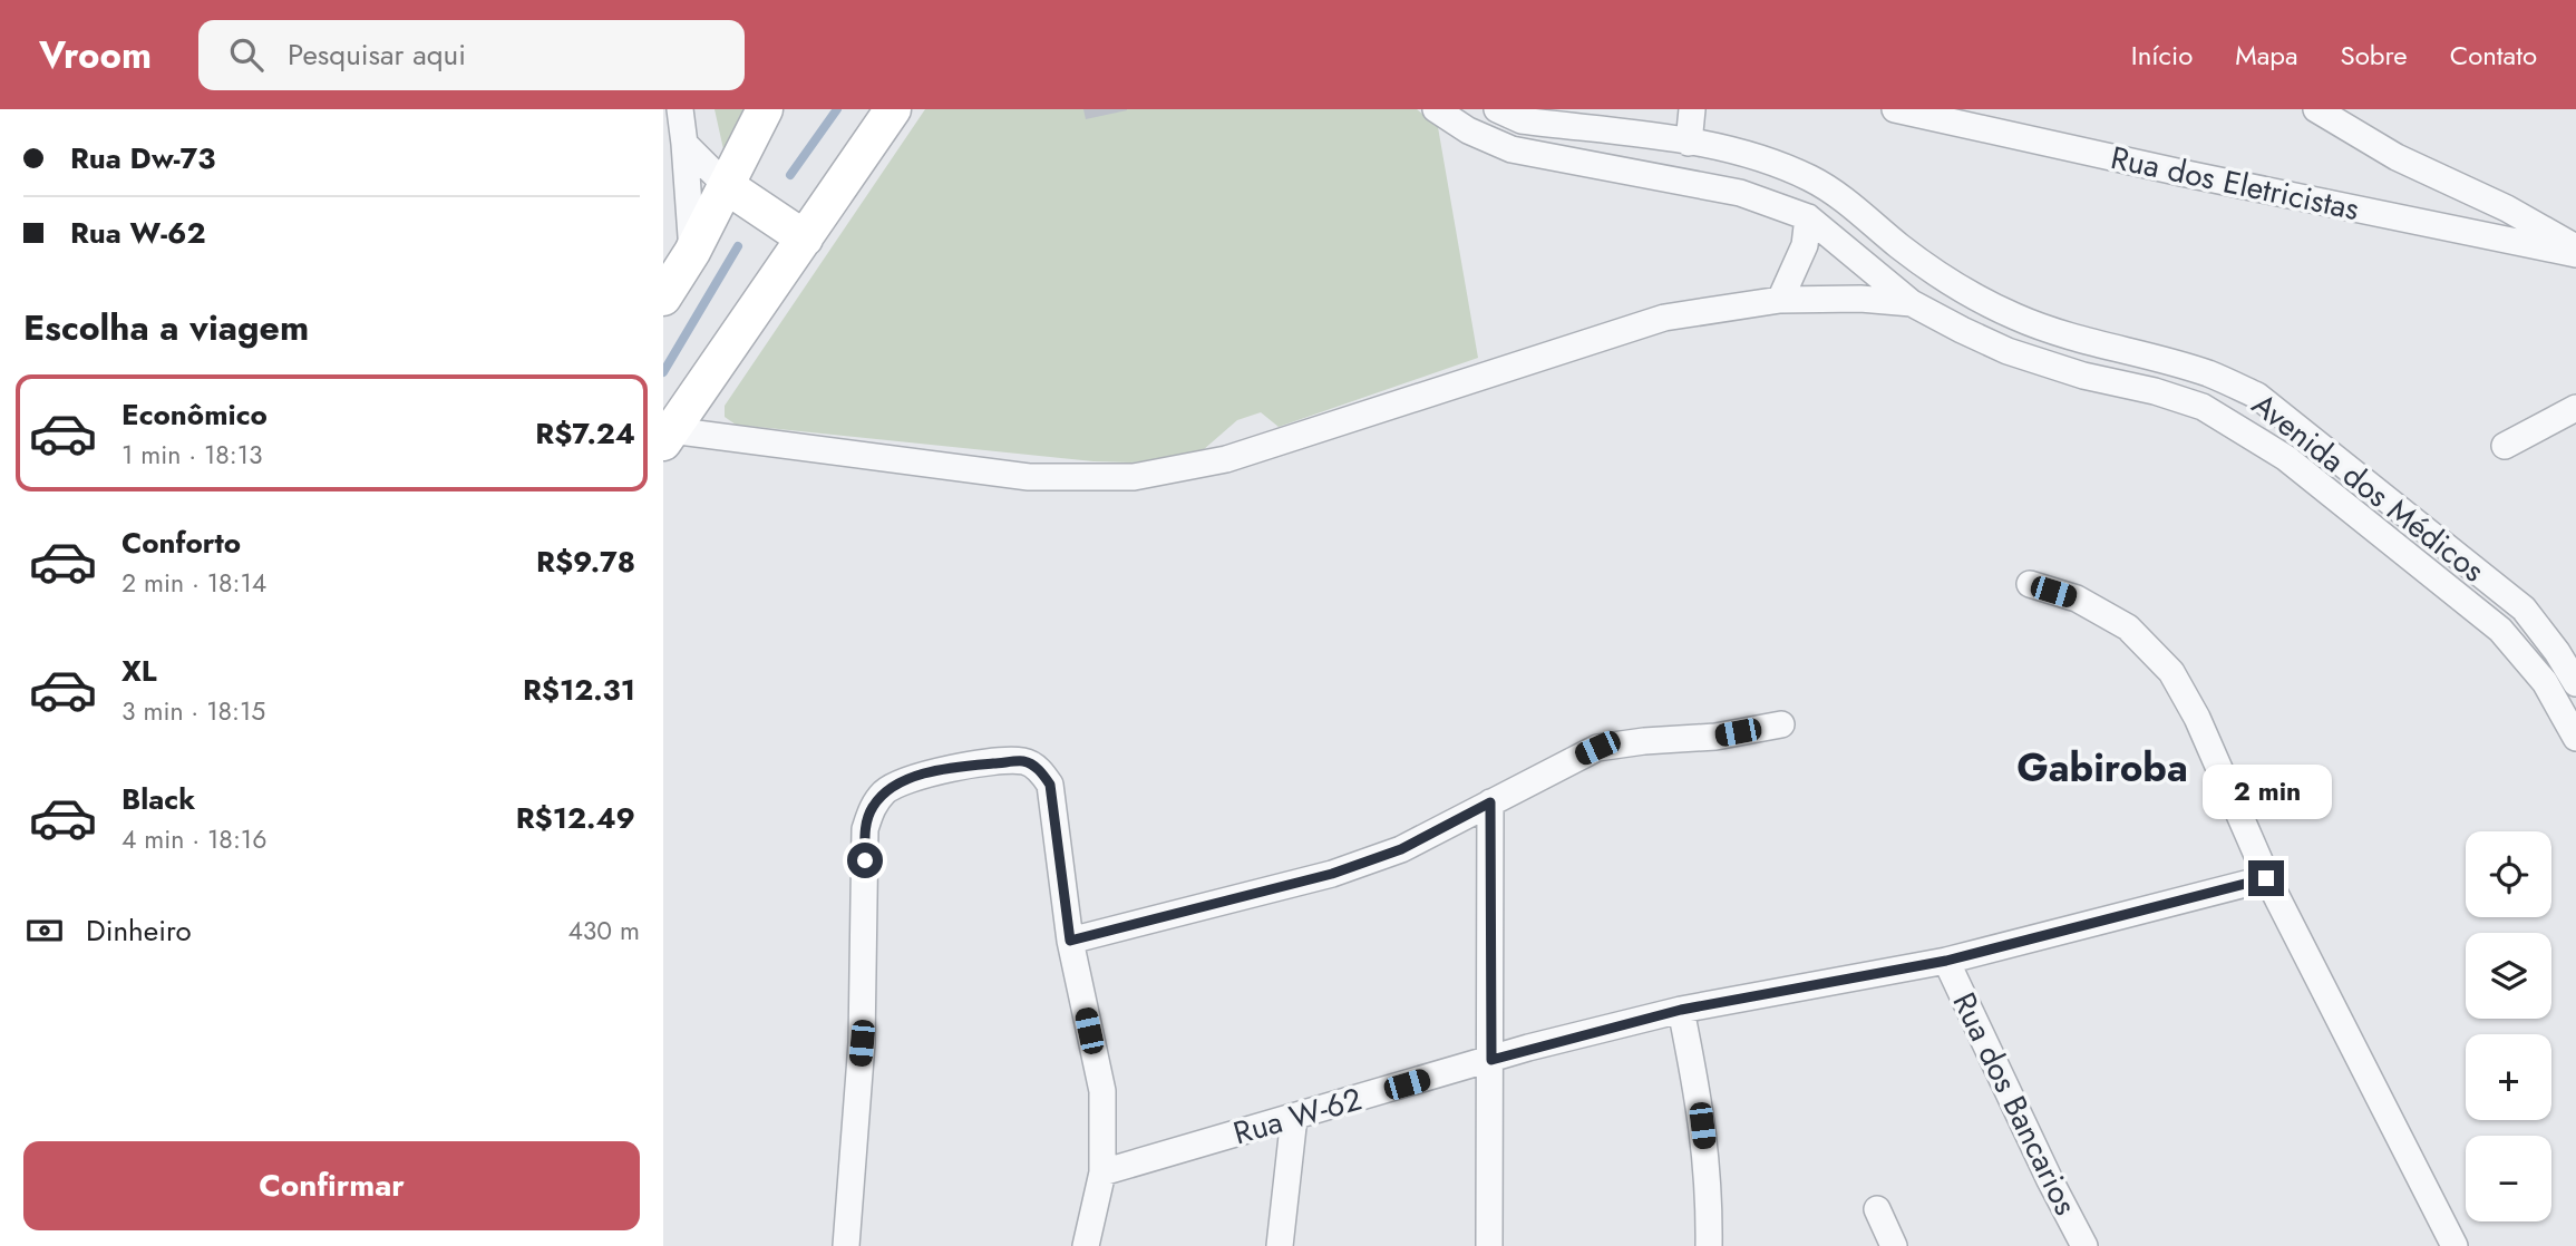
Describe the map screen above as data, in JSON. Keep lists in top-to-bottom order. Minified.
{"streets":{"street":["Rua dos Eletricistas","Avenida dos Médicos","Rua dos Bancarios","Rua W-62"]},"crossings":[["Rua dos Bancarios","Rua W-62"]],"districts":["Gabiroba"],"page":{"header":"Vroom","search":"Pesquisar aqui","nav":["Início","Mapa","Sobre","Contato"],"banner":["Rua Dw-73","Rua W-62"],"heading":"Escolha a viagem","list":[{"name":"Econômico","note":"1 min · 18:13","value":"R$7.24"},{"name":"Conforto","note":"2 min · 18:14","value":"R$9.78"},{"name":"XL","note":"3 min · 18:15","value":"R$12.31"},{"name":"Black","note":"4 min · 18:16","value":"R$12.49"}],"bubble":"2 min","map_buttons":["+","−"],"pay":["Dinheiro","430 m"],"buttons":"Confirmar"}}
